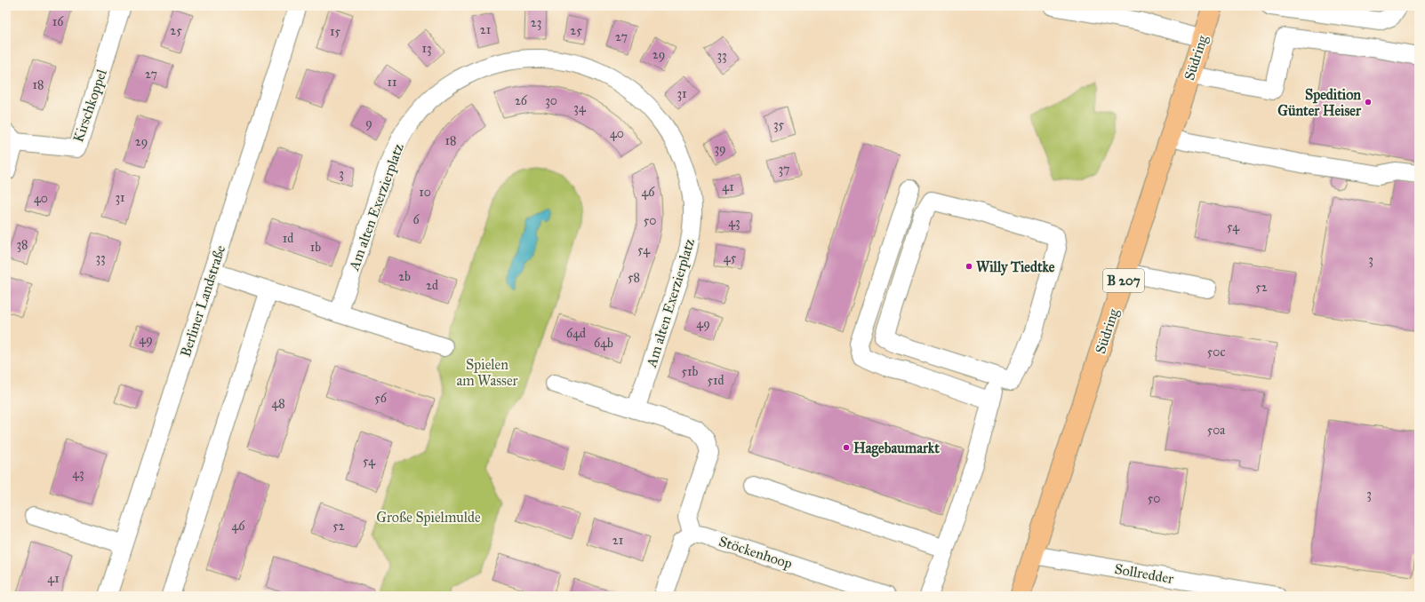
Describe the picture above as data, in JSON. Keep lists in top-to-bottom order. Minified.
{"streets":{"main road":["Südring","B 207"],"street":["Kirschkoppel","Am alten Exerzierplatz","Berliner Landstraße","Stöckenhoop","Sollredder"]},"crossings":[["Südring","Sollredder"]],"parks":["Spielen am Wasser","Große Spielmulde"],"places":["Spedition Günter Heiser","Willy Tiedtke","Hagebaumarkt"],"house_numbers":["16","23","21","25","25","15","27","13","29","33","27","11","18","31","26","30","34","9","35","40","18","29","39","37","3","41","10","46","31","40","6","50","43","54","1d","38","1b","54","33","45","3","2b","58","2d","52","49","64d","49","64b","50c","51b","51d","56","48","50a","54","43","3","50","46","52","21","41"]}
